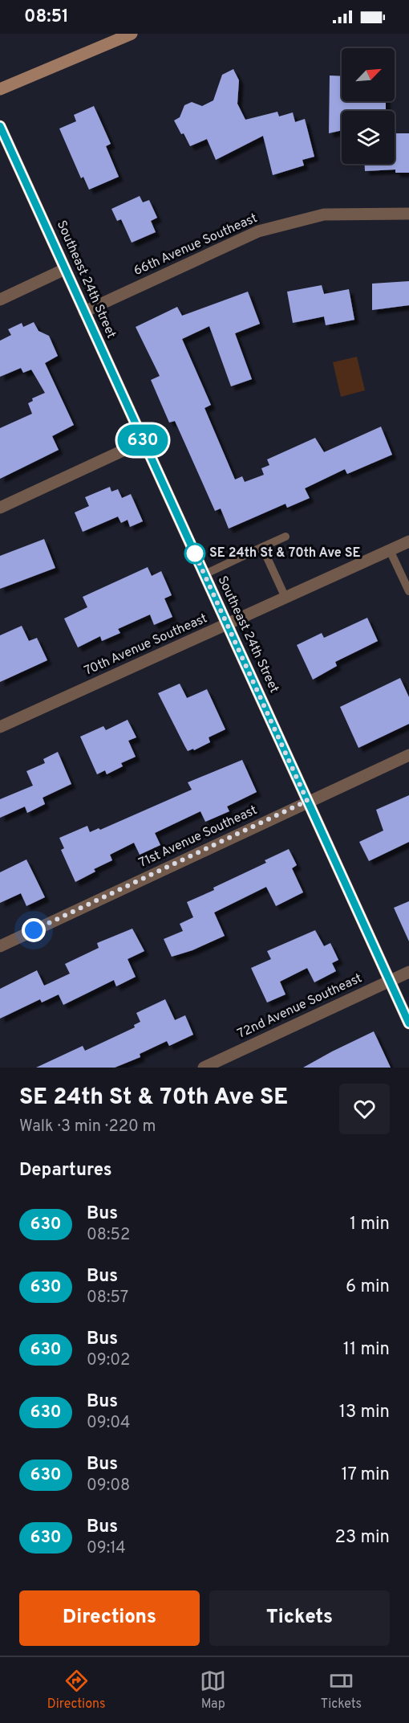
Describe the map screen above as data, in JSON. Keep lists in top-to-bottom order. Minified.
{"streets":{"street":["66th Avenue Southeast","Southeast 24th Street","70th Avenue Southeast","71st Avenue Southeast","72nd Avenue Southeast"]},"crossings":[["66th Avenue Southeast","Southeast 24th Street"],["Southeast 24th Street","70th Avenue Southeast"],["Southeast 24th Street","71st Avenue Southeast"],["Southeast 24th Street","72nd Avenue Southeast"]],"places":["SE 24th St & 70th Ave SE"],"lines":["bus line 630"],"north":"top right","page":{"status":"08:51","on_map":"630","heading":[["SE 24th St & 70th Ave SE","Walk · 3 min · 220 m"],"Departures"],"list":[{"mark":"630","name":"Bus","note":"08:52","value":"1 min"},{"mark":"630","name":"Bus","note":"08:57","value":"6 min"},{"mark":"630","name":"Bus","note":"09:02","value":"11 min"},{"mark":"630","name":"Bus","note":"09:04","value":"13 min"},{"mark":"630","name":"Bus","note":"09:08","value":"17 min"},{"mark":"630","name":"Bus","note":"09:14","value":"23 min"}],"buttons":["Directions","Tickets"],"tabs":["Directions","Map","Tickets"]}}
